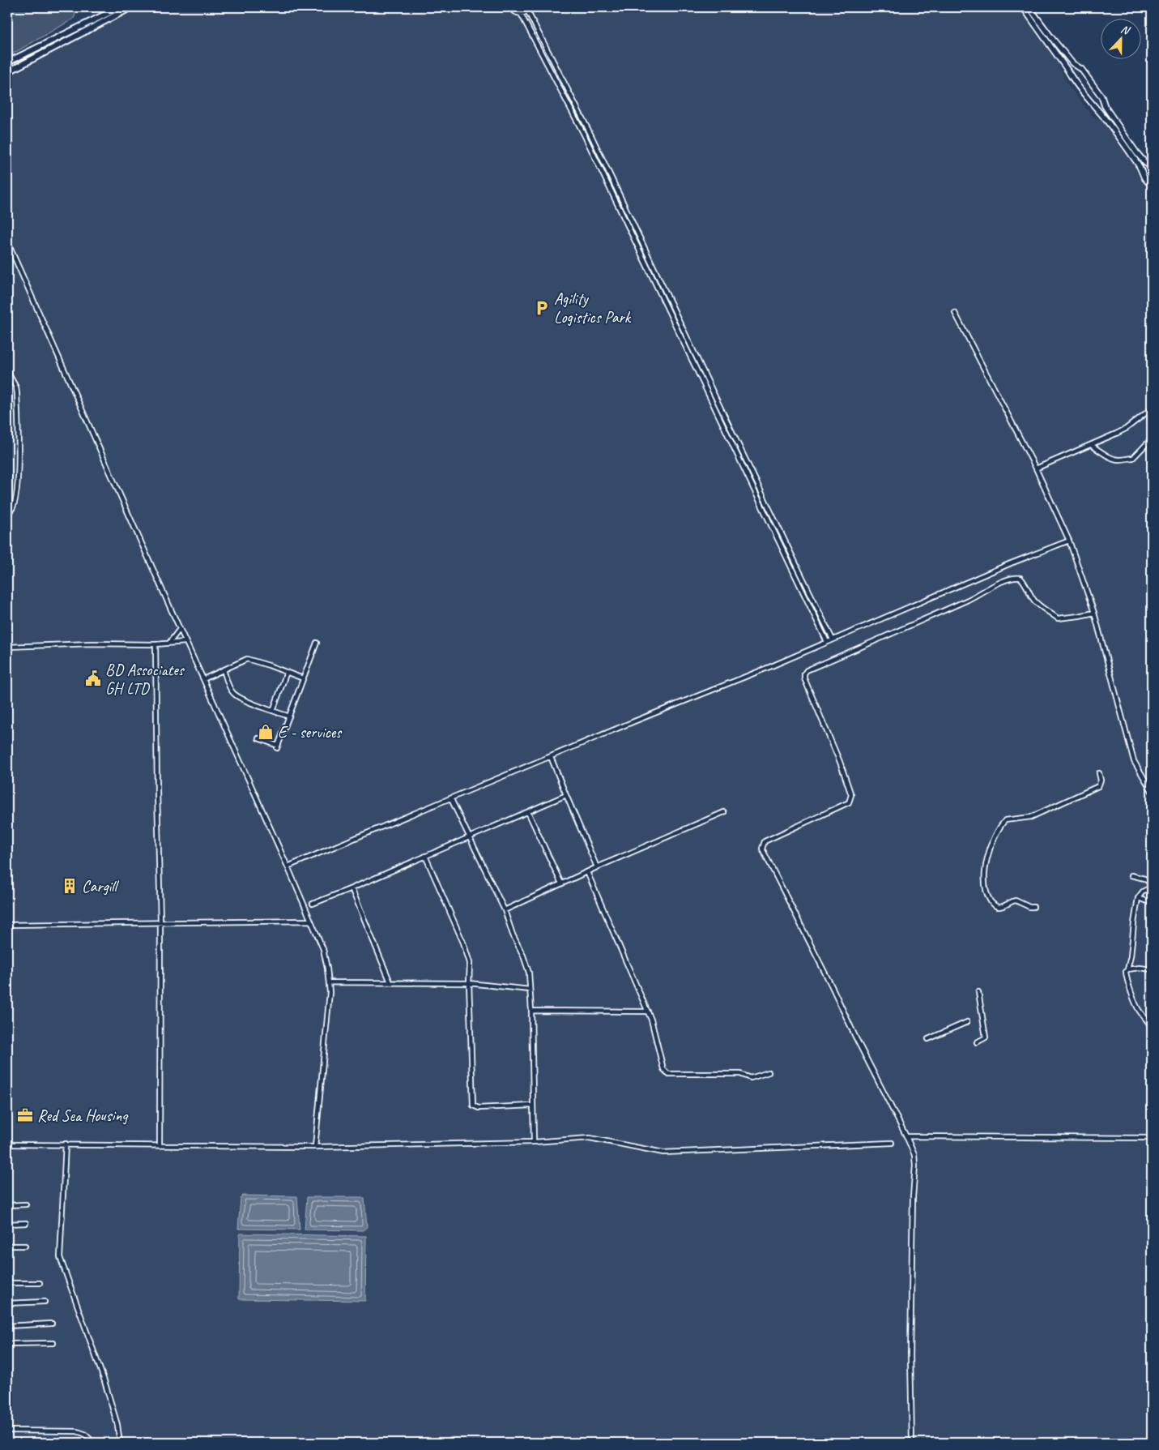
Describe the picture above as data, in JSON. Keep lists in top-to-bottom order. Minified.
{"places":{"parking":["Agility Logistics Park"],"public building":["BD Associates GH LTD"],"shop":["E - services"],"building":["Cargill"],"office":["Red Sea Housing"]},"north":"top"}
